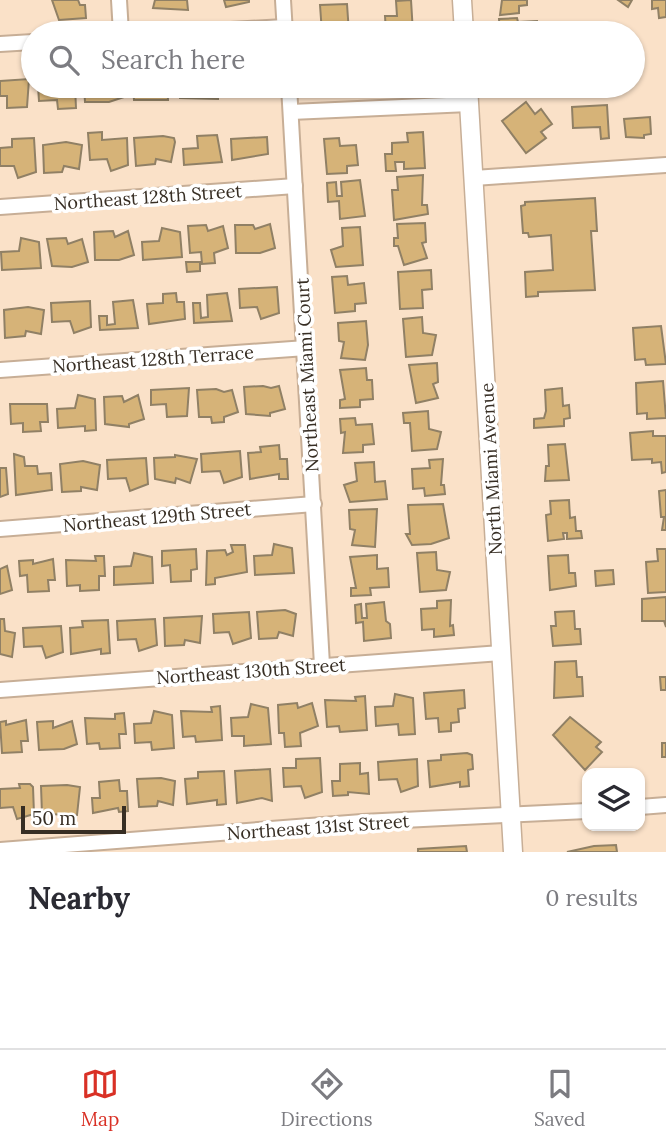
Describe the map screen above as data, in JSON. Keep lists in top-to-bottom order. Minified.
{"streets":{"street":["Northeast 128th Street","Northeast 128th Terrace","Northeast Miami Court","North Miami Avenue","Northeast 129th Street","Northeast 130th Street","Northeast 131st Street"]},"crossings":[["Northeast 128th Street","Northeast Miami Court"],["Northeast 128th Terrace","Northeast Miami Court"],["Northeast Miami Court","Northeast 129th Street"],["Northeast Miami Court","Northeast 130th Street"],["North Miami Avenue","Northeast 130th Street"],["North Miami Avenue","Northeast 131st Street"]],"scale_bar":"50 m","page":{"search":"Search here","scale":"50 m","heading":["Nearby","0 results"],"nav":["Map","Directions","Saved"]}}
